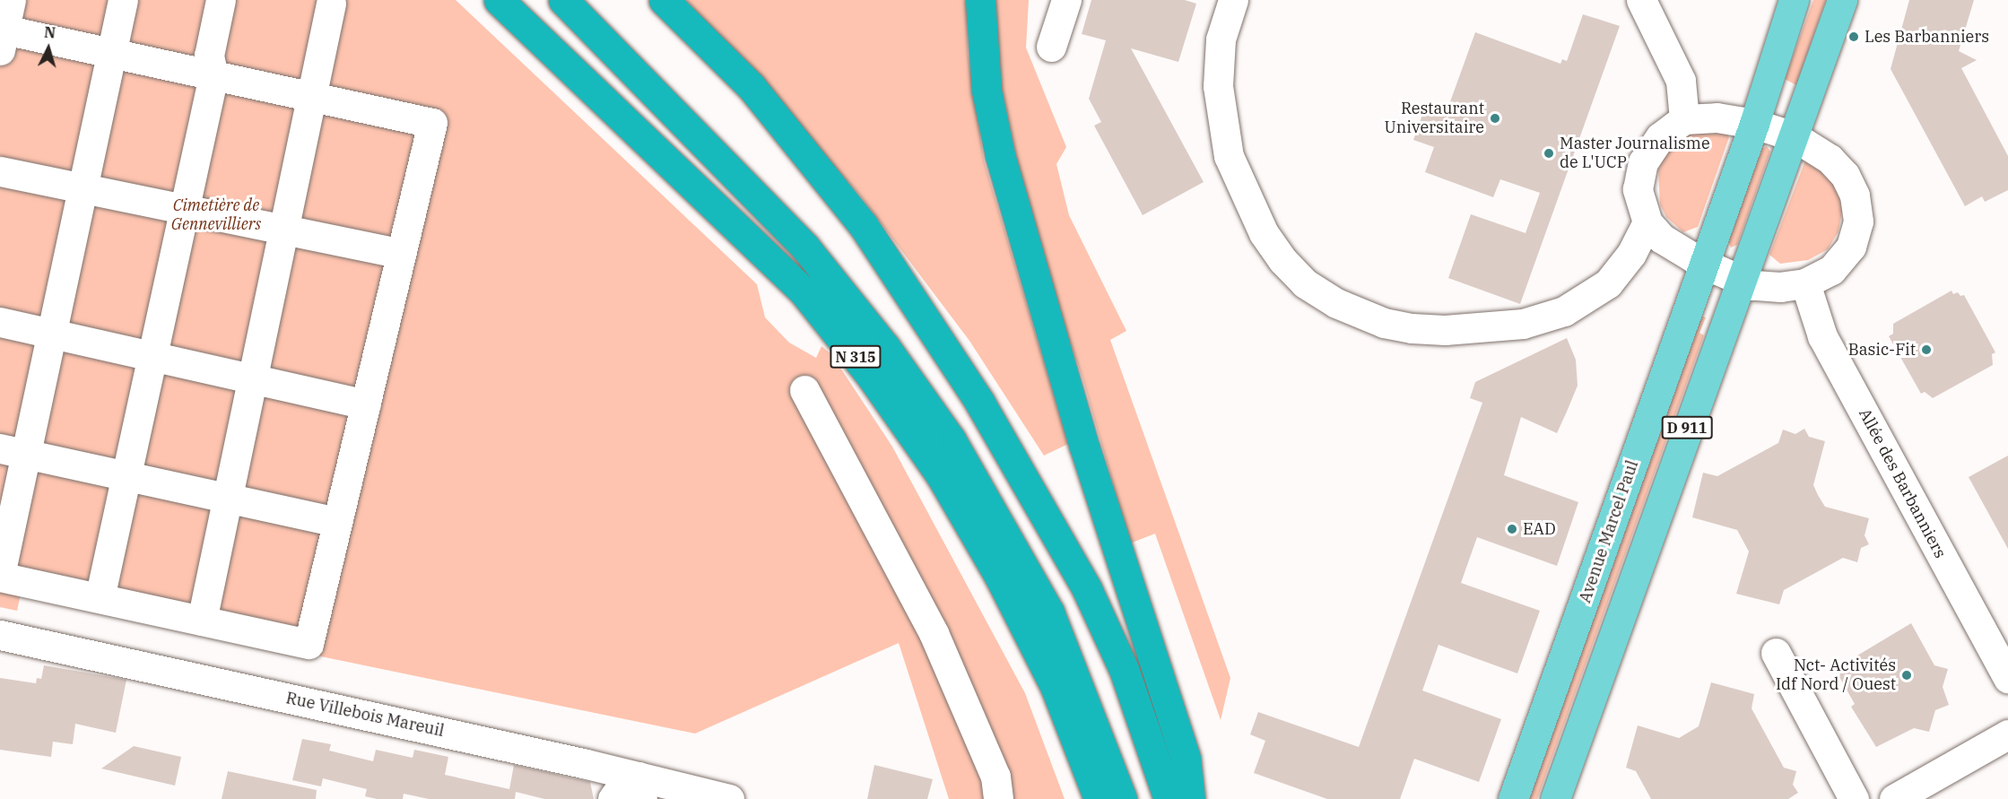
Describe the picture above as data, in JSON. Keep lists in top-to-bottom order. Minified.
{"streets":{"highway":["N 315"],"main road":["D 911","Avenue Marcel Paul"],"street":["Allée des Barbanniers","Rue Villebois Mareuil"]},"parks":["Cimetière de Gennevilliers"],"places":["Les Barbanniers","Restaurant Universitaire","Master Journalisme de L'UCP","Basic-Fit","EAD","Nct- Activités Idf Nord / Ouest"],"north":"top"}
